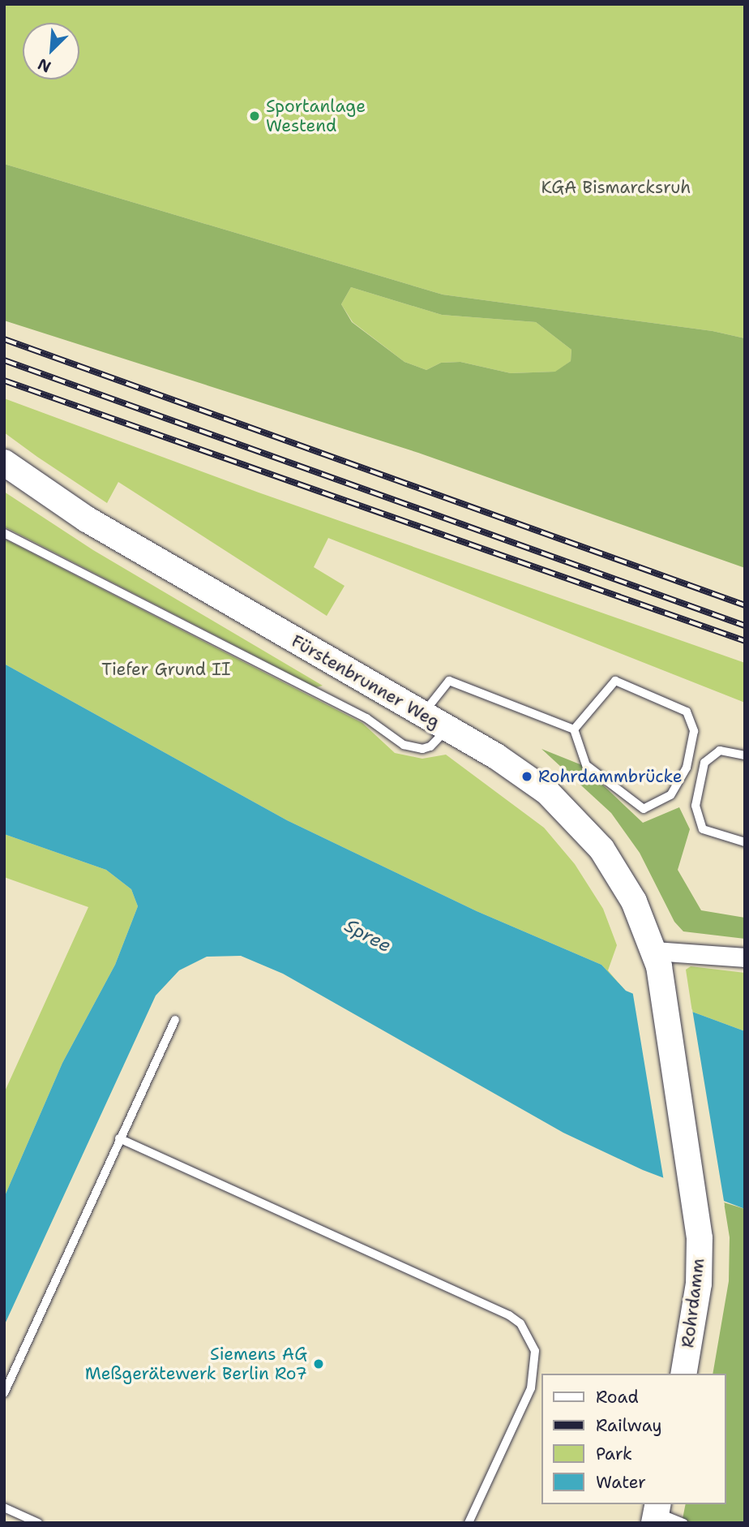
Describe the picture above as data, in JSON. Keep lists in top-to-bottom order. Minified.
{"streets":{"main road":["Fürstenbrunner Weg","Rohrdamm"]},"crossings":[["Fürstenbrunner Weg","Rohrdamm"]],"water":["Spree"],"parks":["KGA Bismarcksruh","Tiefer Grund II"],"places":["Sportanlage Westend","Rohrdammbrücke","Siemens AG Meßgerätewerk Berlin Ro7"],"legend":["Road","Railway","Park","Water"],"north":"bottom left"}
